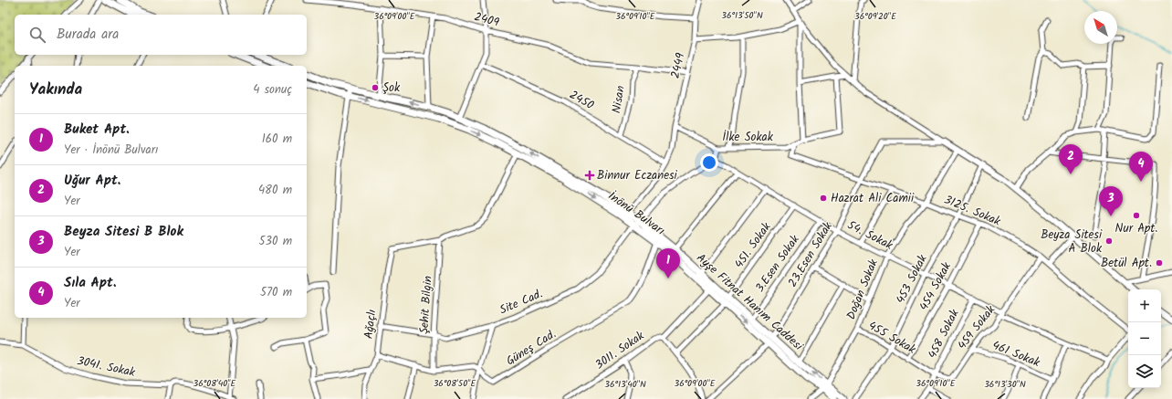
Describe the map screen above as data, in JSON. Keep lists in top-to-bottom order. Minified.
{"streets":{"main road":["İnönü Bulvarı","Ayşe Fitnat Hanım Caddesi"],"street":["2409","2449","Nisan","2450","İlke Sokak","3125. Sokak","54. Sokak","451. Sokak","23.Esen Sokak","3.Esen Sokak","453 Sokak","454 Sokak","Doğan Sokak","Site Cad.","Şehit Bilgin","Ağaçlı","459 Sokak","458 Sokak","455 Sokak","Güneş Cad.","3011. Sokak","461 Sokak","3041. Sokak"]},"crossings":[["2409","2449"],["2409","Nisan"],["2449","2450"],["2449","İlke Sokak"],["2449","İnönü Bulvarı"],["Nisan","2450"],["İlke Sokak","3125. Sokak"],["3125. Sokak","23.Esen Sokak"],["3125. Sokak","453 Sokak"],["3125. Sokak","454 Sokak"],["3125. Sokak","Doğan Sokak"],["3125. Sokak","459 Sokak"],["İnönü Bulvarı","451. Sokak"],["İnönü Bulvarı","23.Esen Sokak"],["İnönü Bulvarı","Doğan Sokak"],["İnönü Bulvarı","Site Cad."],["İnönü Bulvarı","Ayşe Fitnat Hanım Caddesi"],["İnönü Bulvarı","Güneş Cad."],["54. Sokak","451. Sokak"],["54. Sokak","23.Esen Sokak"],["54. Sokak","3.Esen Sokak"],["54. Sokak","453 Sokak"],["54. Sokak","454 Sokak"],["54. Sokak","Doğan Sokak"],["54. Sokak","459 Sokak"],["54. Sokak","458 Sokak"],["451. Sokak","Ayşe Fitnat Hanım Caddesi"],["451. Sokak","3011. Sokak"],["23.Esen Sokak","Ayşe Fitnat Hanım Caddesi"],["3.Esen Sokak","Ayşe Fitnat Hanım Caddesi"],["453 Sokak","455 Sokak"],["454 Sokak","455 Sokak"],["Doğan Sokak","Ayşe Fitnat Hanım Caddesi"],["Doğan Sokak","455 Sokak"],["Site Cad.","Ayşe Fitnat Hanım Caddesi"],["Site Cad.","Şehit Bilgin"],["Site Cad.","Ağaçlı"],["Şehit Bilgin","Ağaçlı"],["459 Sokak","458 Sokak"],["459 Sokak","455 Sokak"],["459 Sokak","461 Sokak"],["458 Sokak","455 Sokak"]],"places":{"other":["Şok","Hazrat Ali Camii","Nur Apt.","Beyza Sitesi A Blok","Betül Apt."],"health":["Binnur Eczanesi"]},"north":"top left","page":{"search":"Burada ara","heading":["Yakında","4 sonuç"],"list":[{"mark":"1","name":"Buket Apt.","note":"Yer · İnönü Bulvarı","value":"160 m"},{"mark":"2","name":"Uğur Apt.","note":"Yer","value":"480 m"},{"mark":"3","name":"Beyza Sitesi B Blok","note":"Yer","value":"530 m"},{"mark":"4","name":"Sıla Apt.","note":"Yer","value":"570 m"}],"pins":["2","4","3","1"],"map_buttons":["+","−"]},"coordinates":["36°13'50\"N","36°09'00\"E","36°09'10\"E","36°09'20\"E","36°08'40\"E","36°08'50\"E","36°13'40\"N","36°13'30\"N"]}
